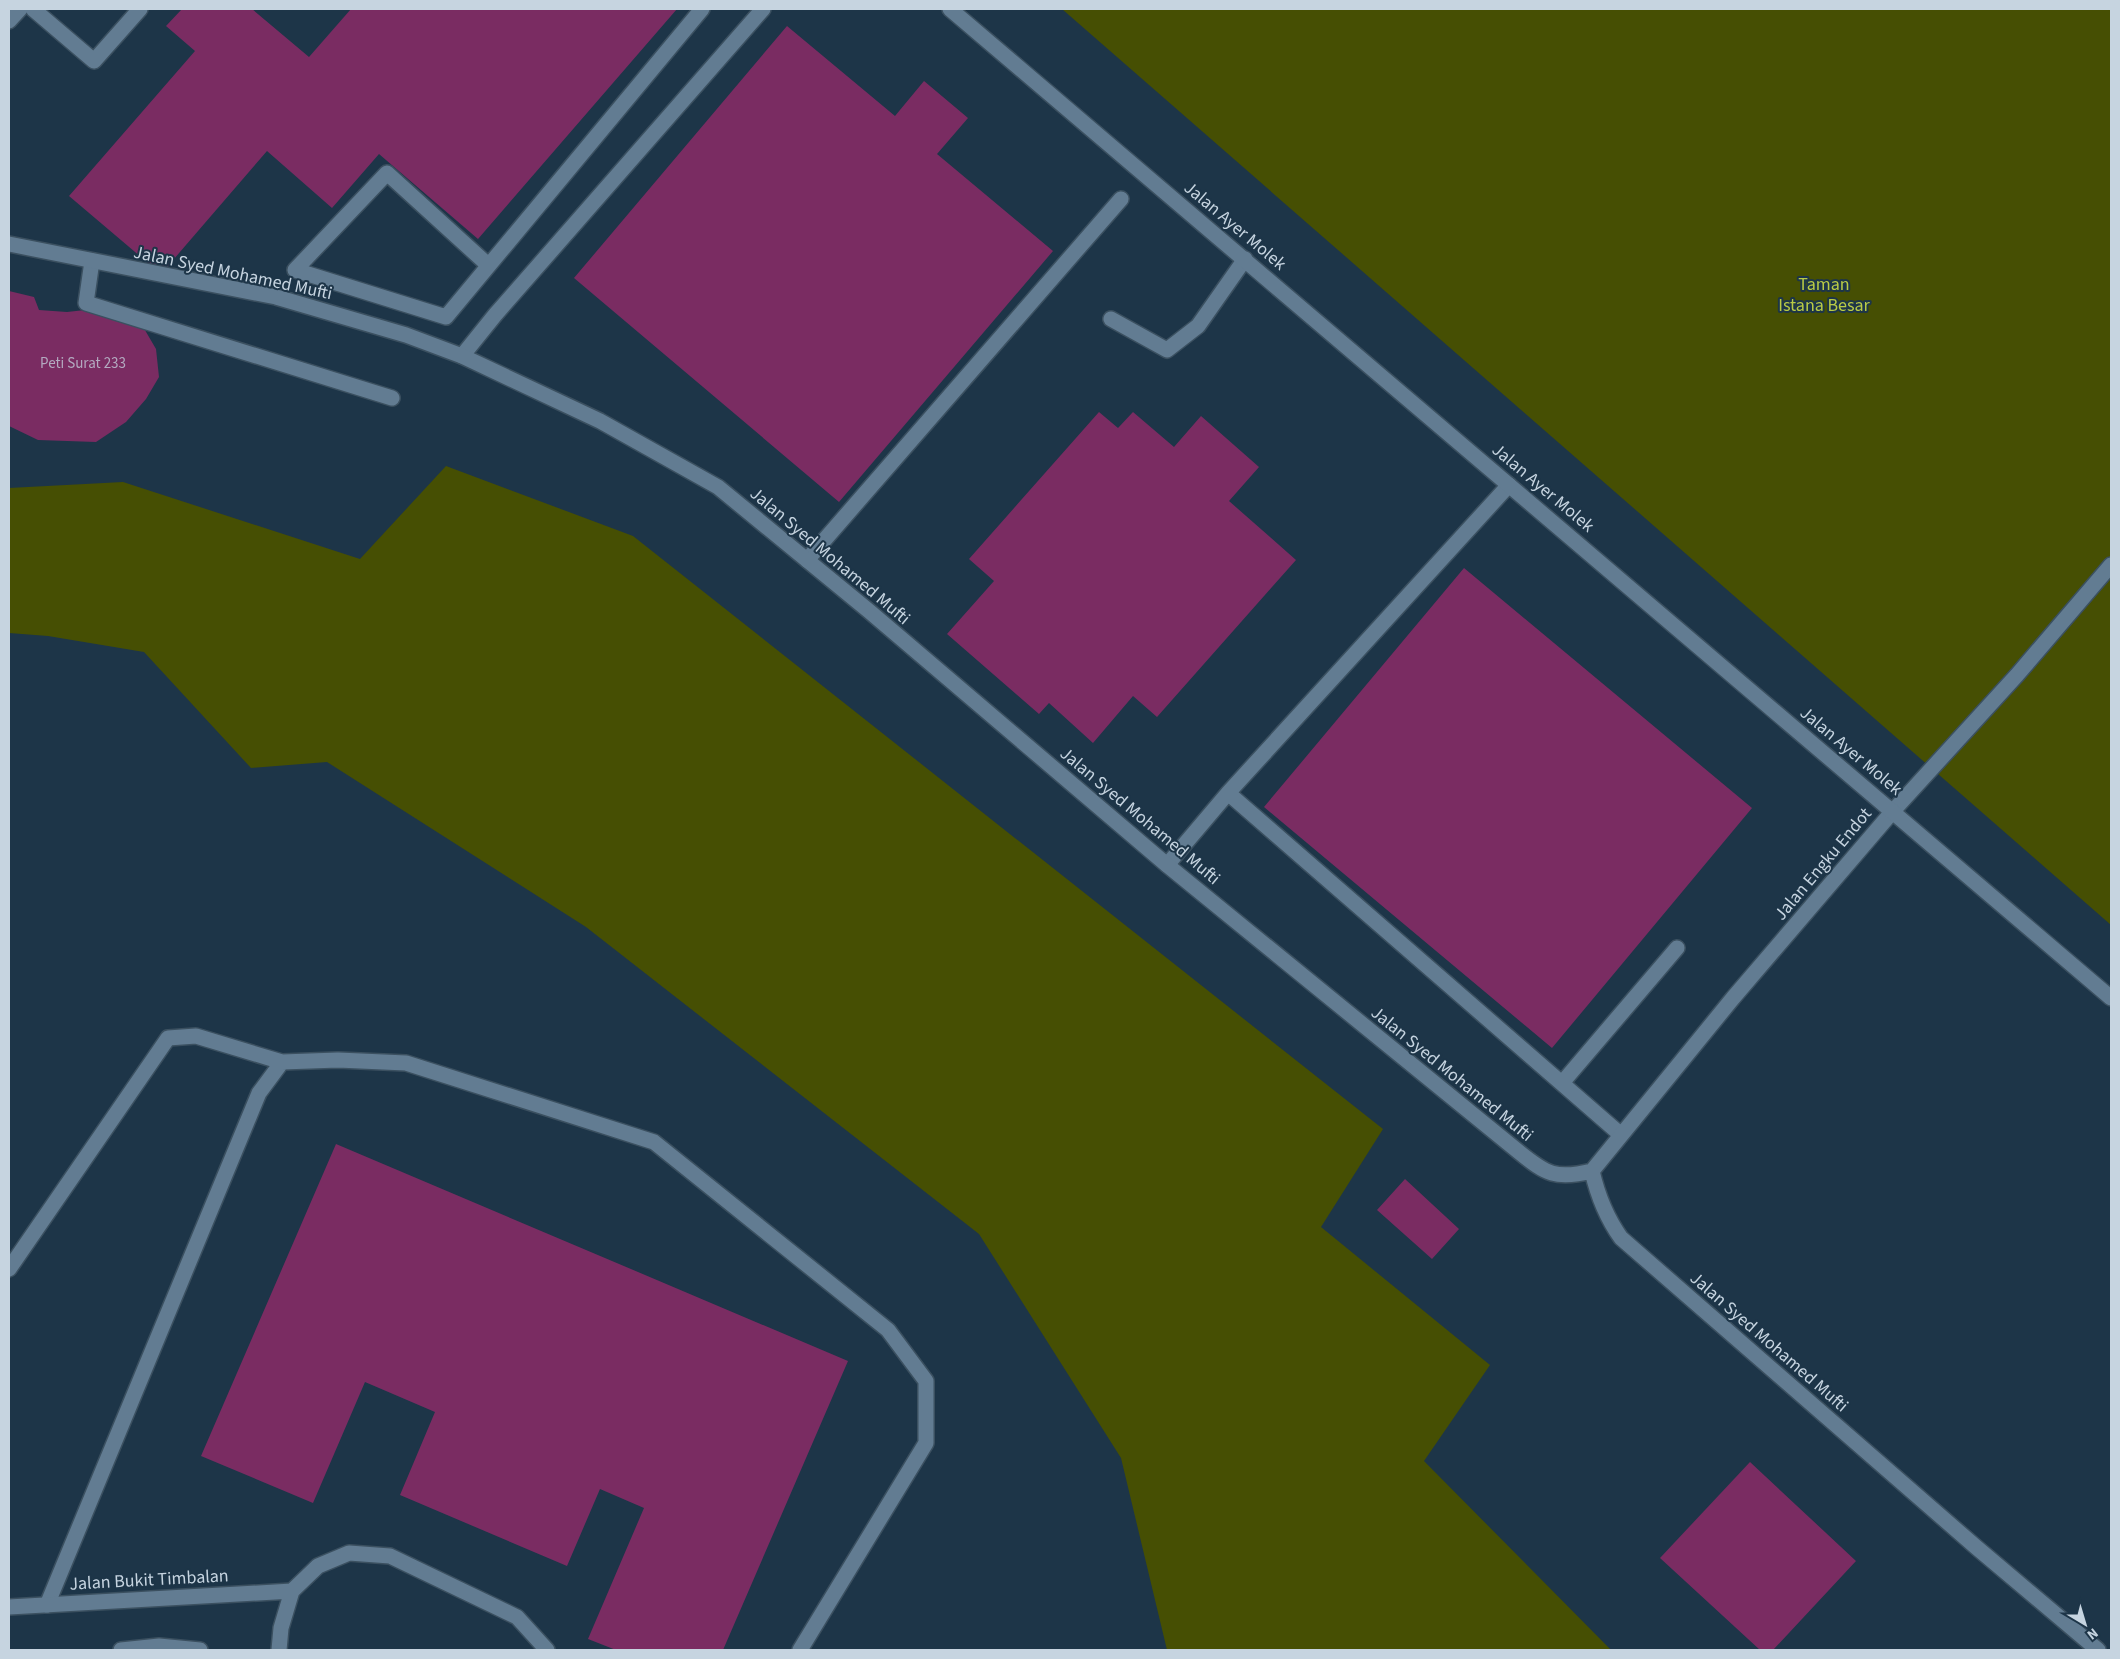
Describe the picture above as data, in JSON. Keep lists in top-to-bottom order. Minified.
{"streets":{"street":["Jalan Ayer Molek","Jalan Syed Mohamed Mufti","Jalan Engku Endot","Jalan Bukit Timbalan"]},"crossings":[["Jalan Ayer Molek","Jalan Engku Endot"],["Jalan Syed Mohamed Mufti","Jalan Engku Endot"]],"parks":["Taman Istana Besar"],"house_numbers":["Peti Surat 233"],"north":"bottom right"}
